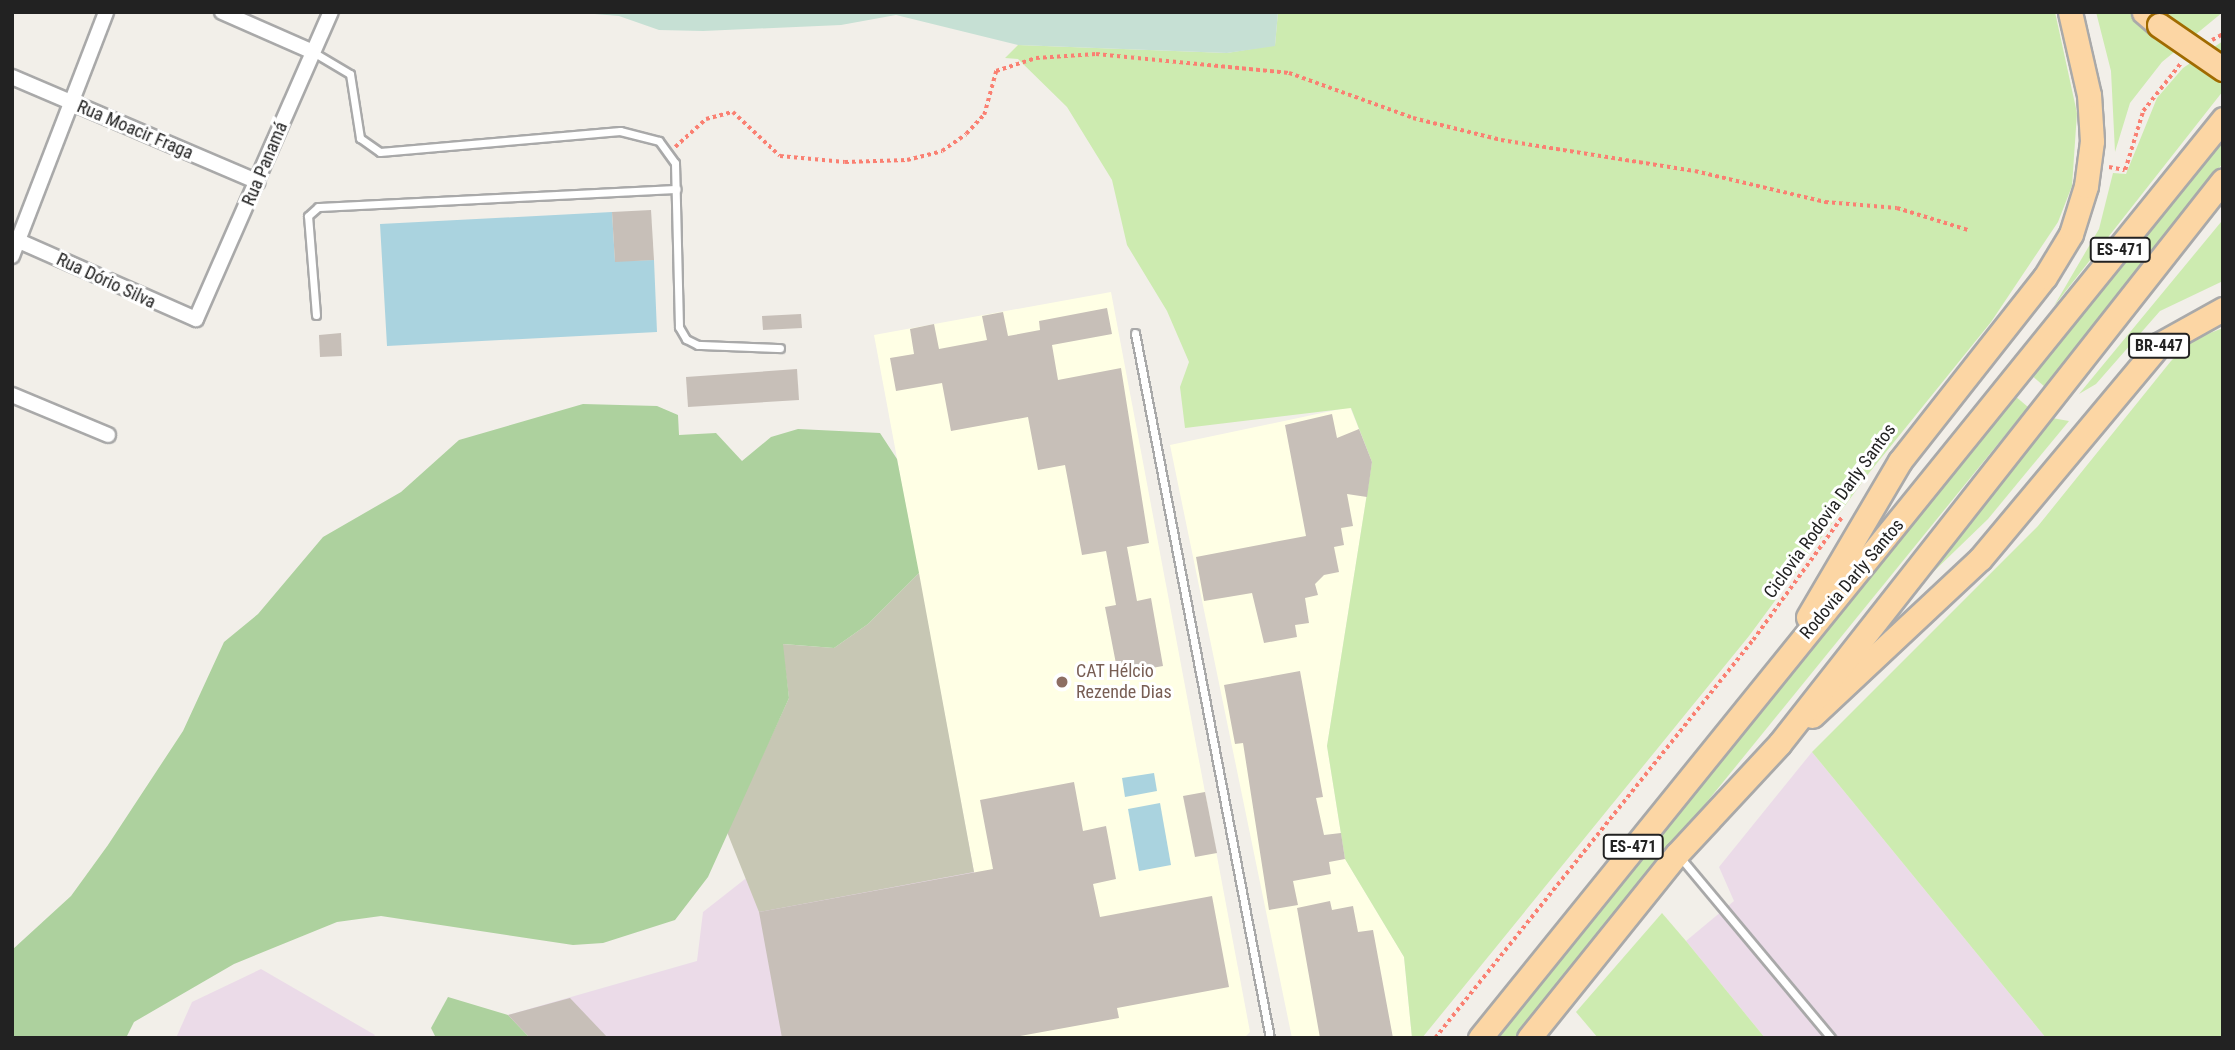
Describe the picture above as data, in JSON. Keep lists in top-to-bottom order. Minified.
{"streets":{"main road":["ES-471","BR-447","Rodovia Darly Santos"],"street":["Rua Moacir Fraga","Rua Panamá","Rua Dório Silva"],"path":["Ciclovia Rodovia Darly Santos"]},"crossings":[["Rua Moacir Fraga","Rua Panamá"],["Rua Panamá","Rua Dório Silva"],["ES-471","BR-447"]],"places":["CAT Hélcio Rezende Dias"]}
